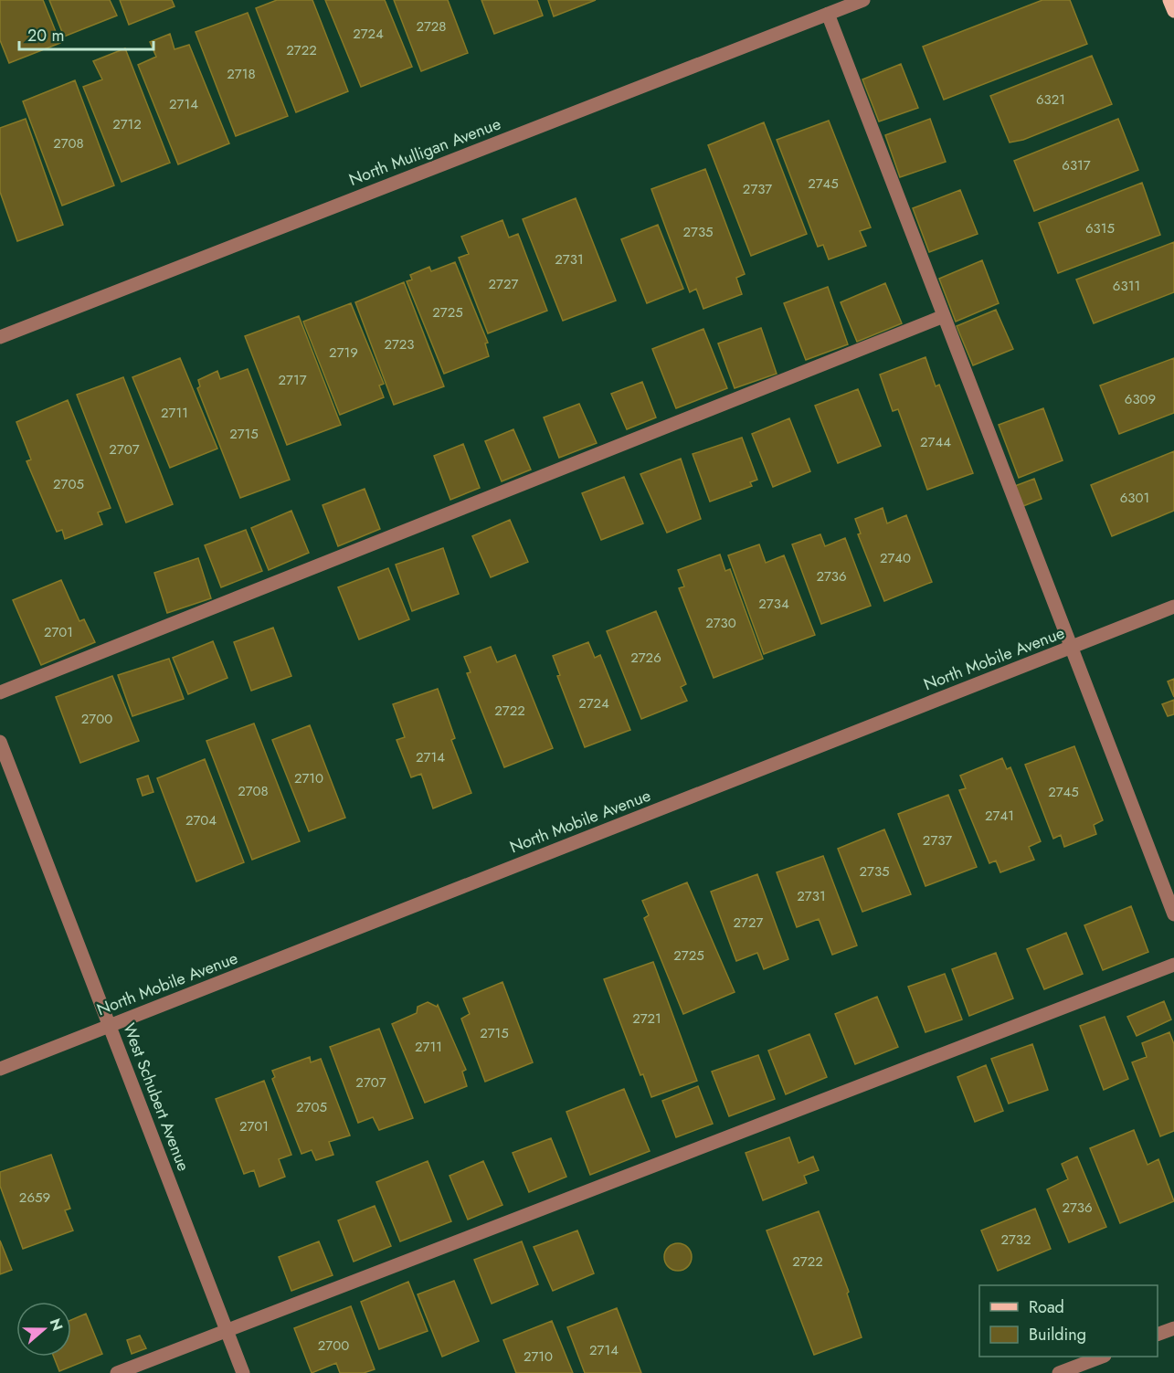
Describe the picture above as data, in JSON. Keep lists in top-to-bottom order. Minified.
{"streets":{"street":["North Mulligan Avenue","North Mobile Avenue","West Schubert Avenue"]},"crossings":[["North Mobile Avenue","West Schubert Avenue"]],"house_numbers":["2728","2724","2722","2718","6321","2714","2712","2708","6317","2745","2737","6315","2735","2731","2727","6311","2725","2723","2719","2717","6309","2711","2715","2744","2707","2705","6301","2740","2736","2734","2730","2701","2726","2724","2722","2700","2714","2710","2708","2745","2741","2704","2737","2735","2731","2727","2725","2721","2715","2711","2707","2705","2701","2659","2736","2732","2722","2700","2714","2710"],"legend":["Road","Building"],"scale_bar":"20 m","north":"right"}
